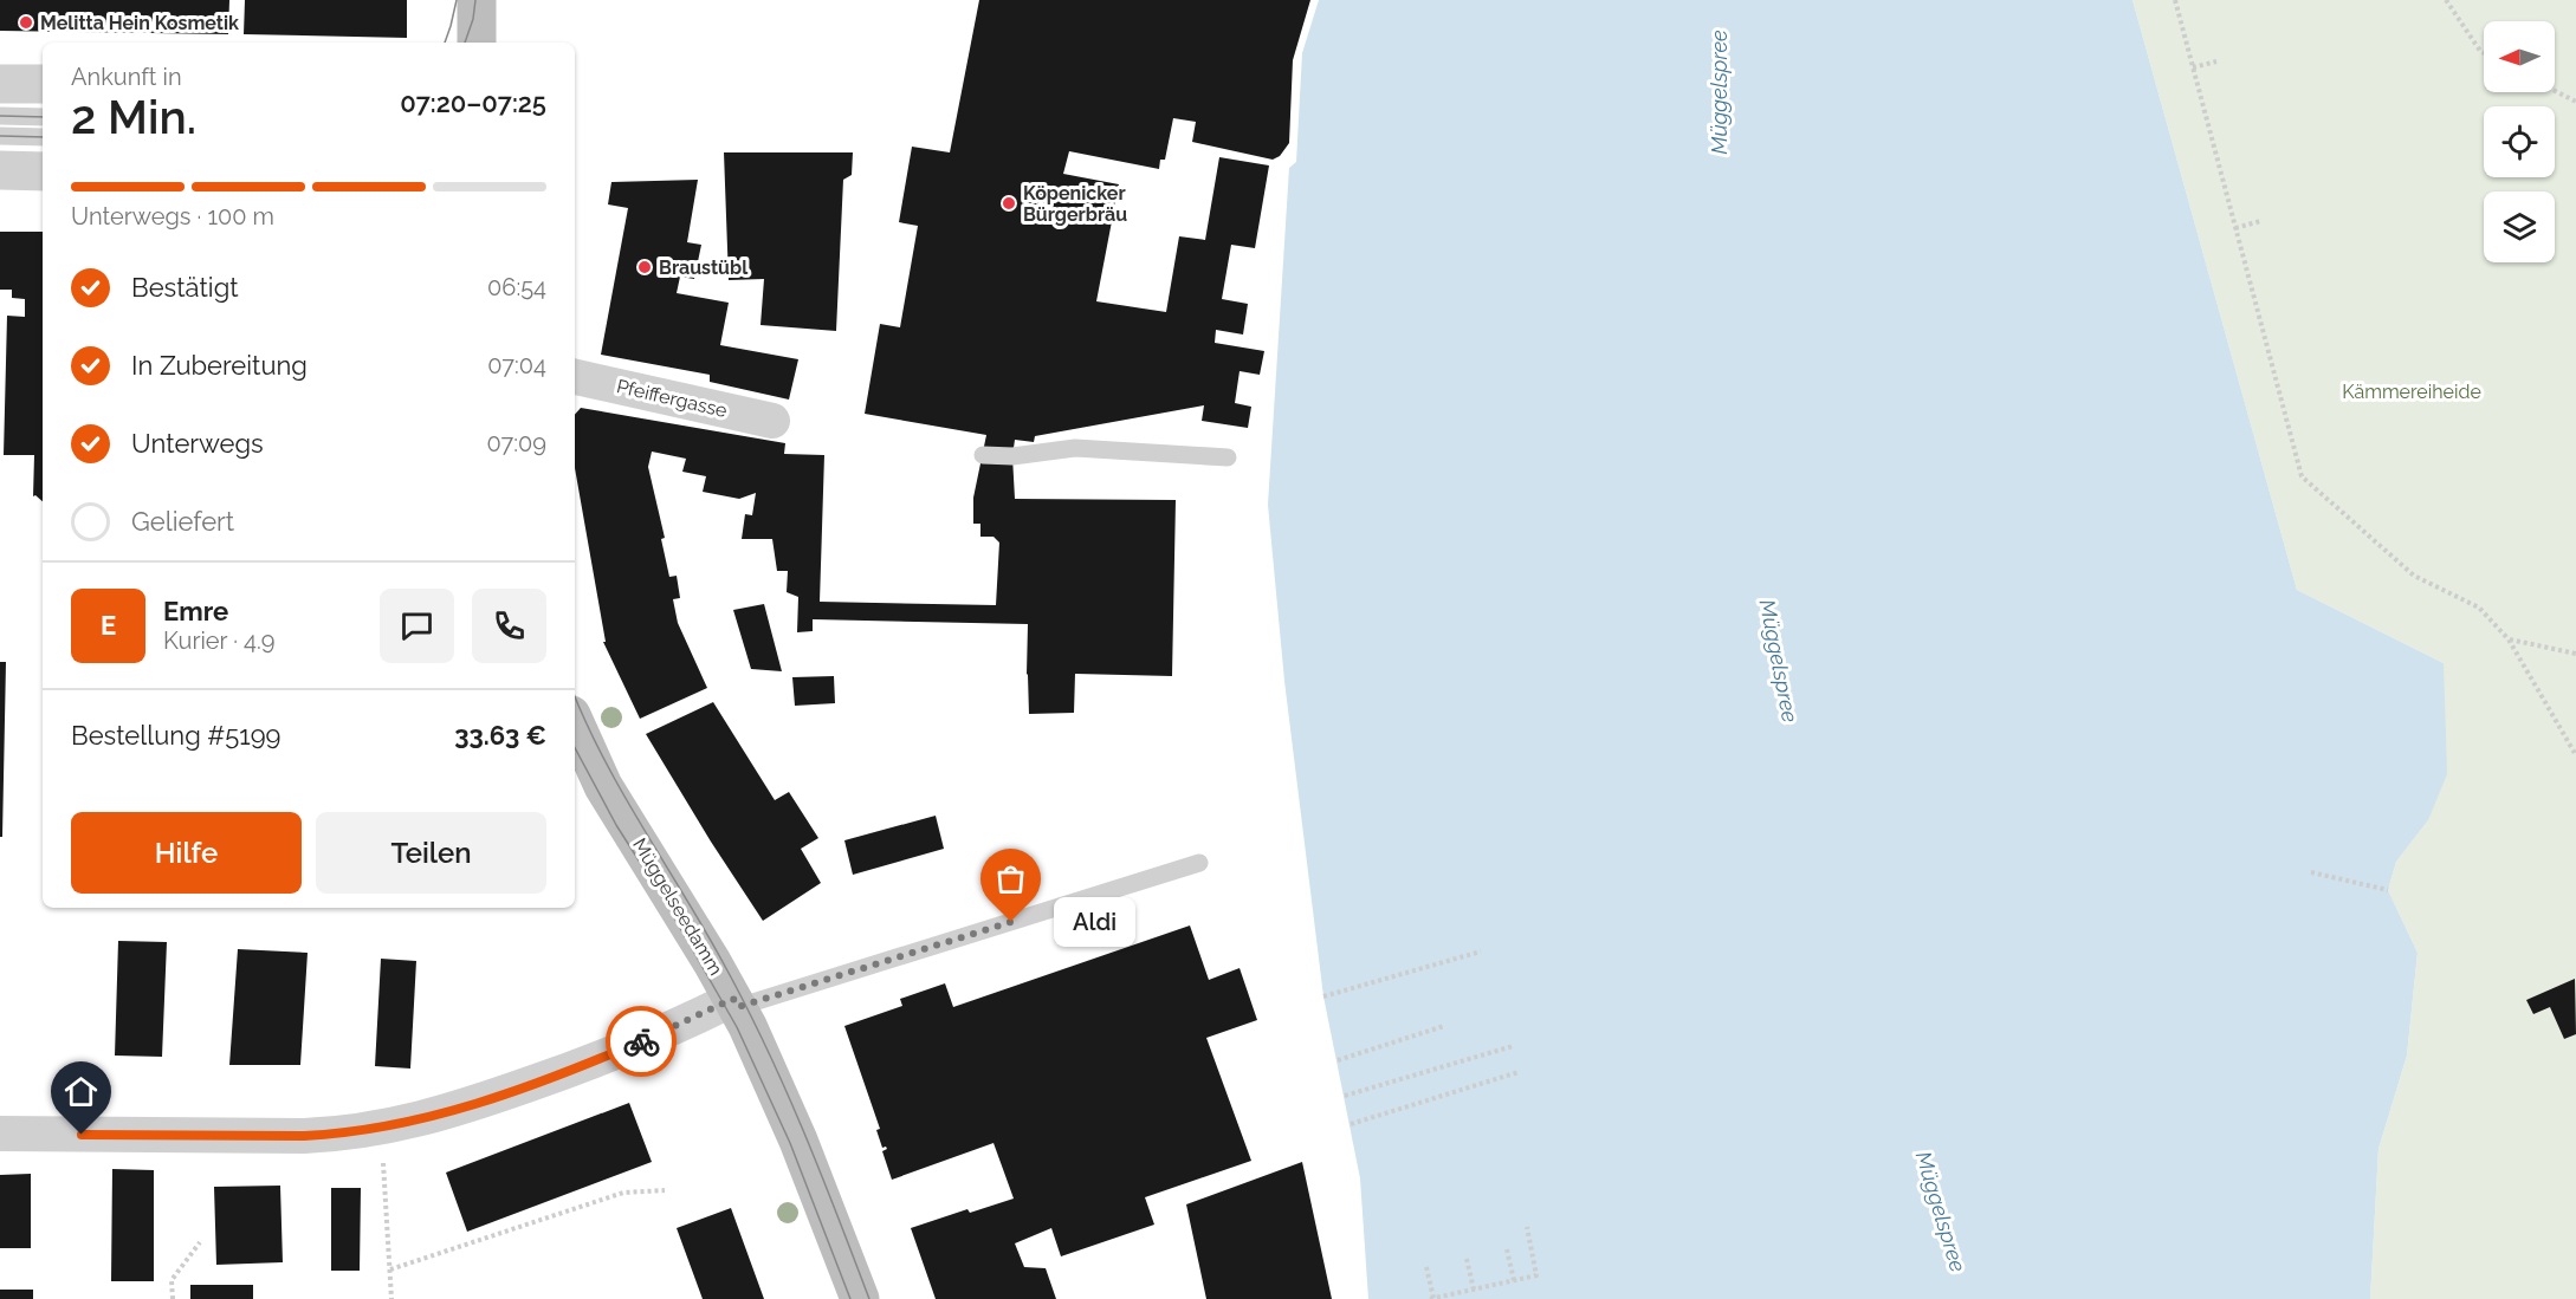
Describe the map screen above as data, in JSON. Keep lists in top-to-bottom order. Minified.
{"streets":{"main road":["Müggelseedamm"],"street":["Pfeiffergasse"]},"water":["Müggelspree"],"parks":["Kämmereiheide"],"places":["Melitta Hein Kosmetik","Köpenicker Bürgerbräu","Braustübl","Aldi"],"north":"left","page":{"heading":["2 Min.","Ankunft in","07:20–07:25"],"panel":["Emre","Kurier · 4.9","Bestellung #5199","33.63 €"],"bar":"Unterwegs · 100 m","list":[["Bestätigt","06:54"],["In Zubereitung","07:04"],["Unterwegs","07:09"],"Geliefert"],"round":"E","buttons":["Hilfe","Teilen"],"bubble":"Aldi"}}
